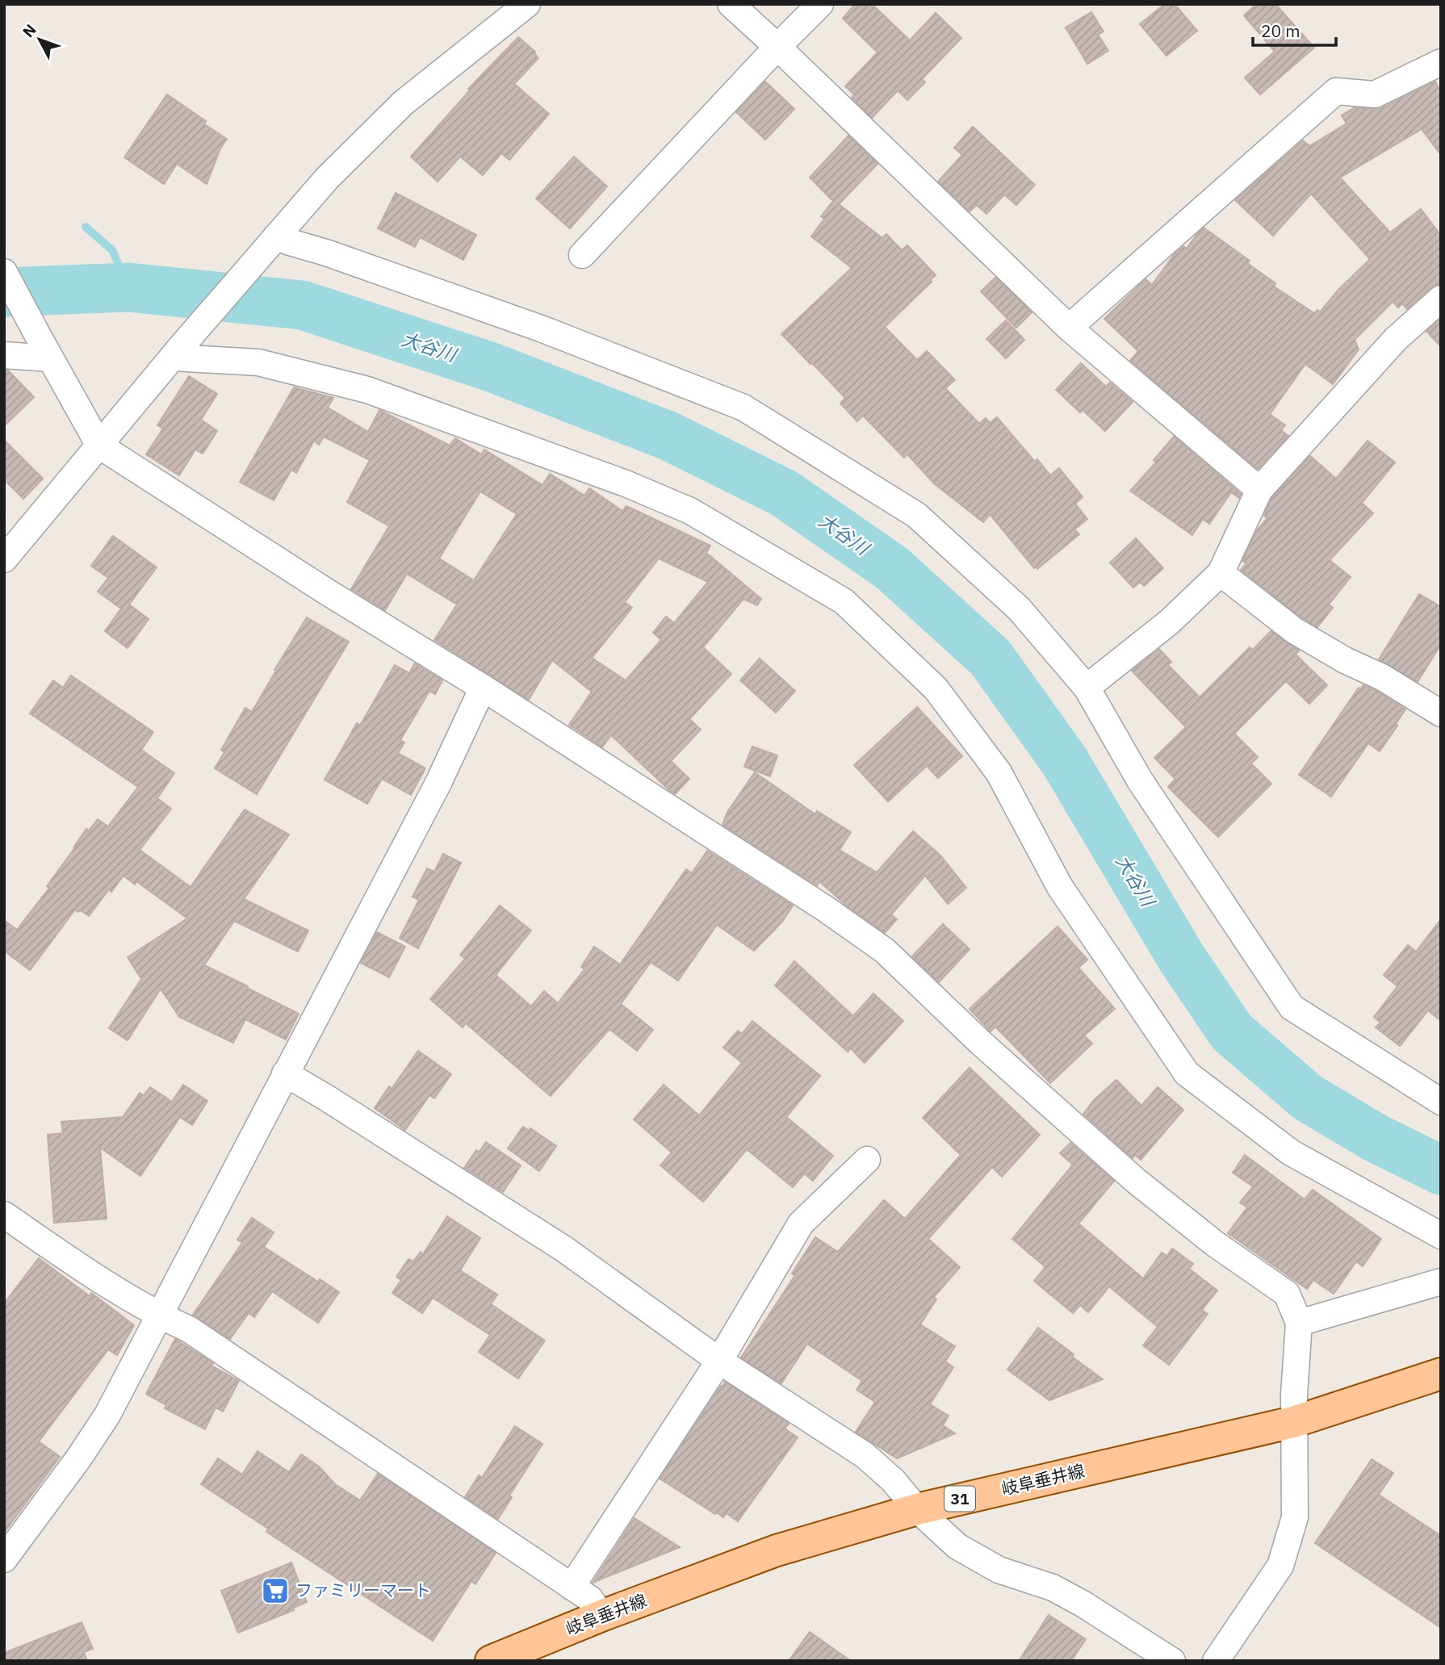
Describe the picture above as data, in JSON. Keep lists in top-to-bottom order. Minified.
{"streets":{"main road":["岐阜垂井線","31"]},"water":["大谷川"],"places":{"supermarket":["ファミリーマート"]},"scale_bar":"20 m","north":"top left"}
